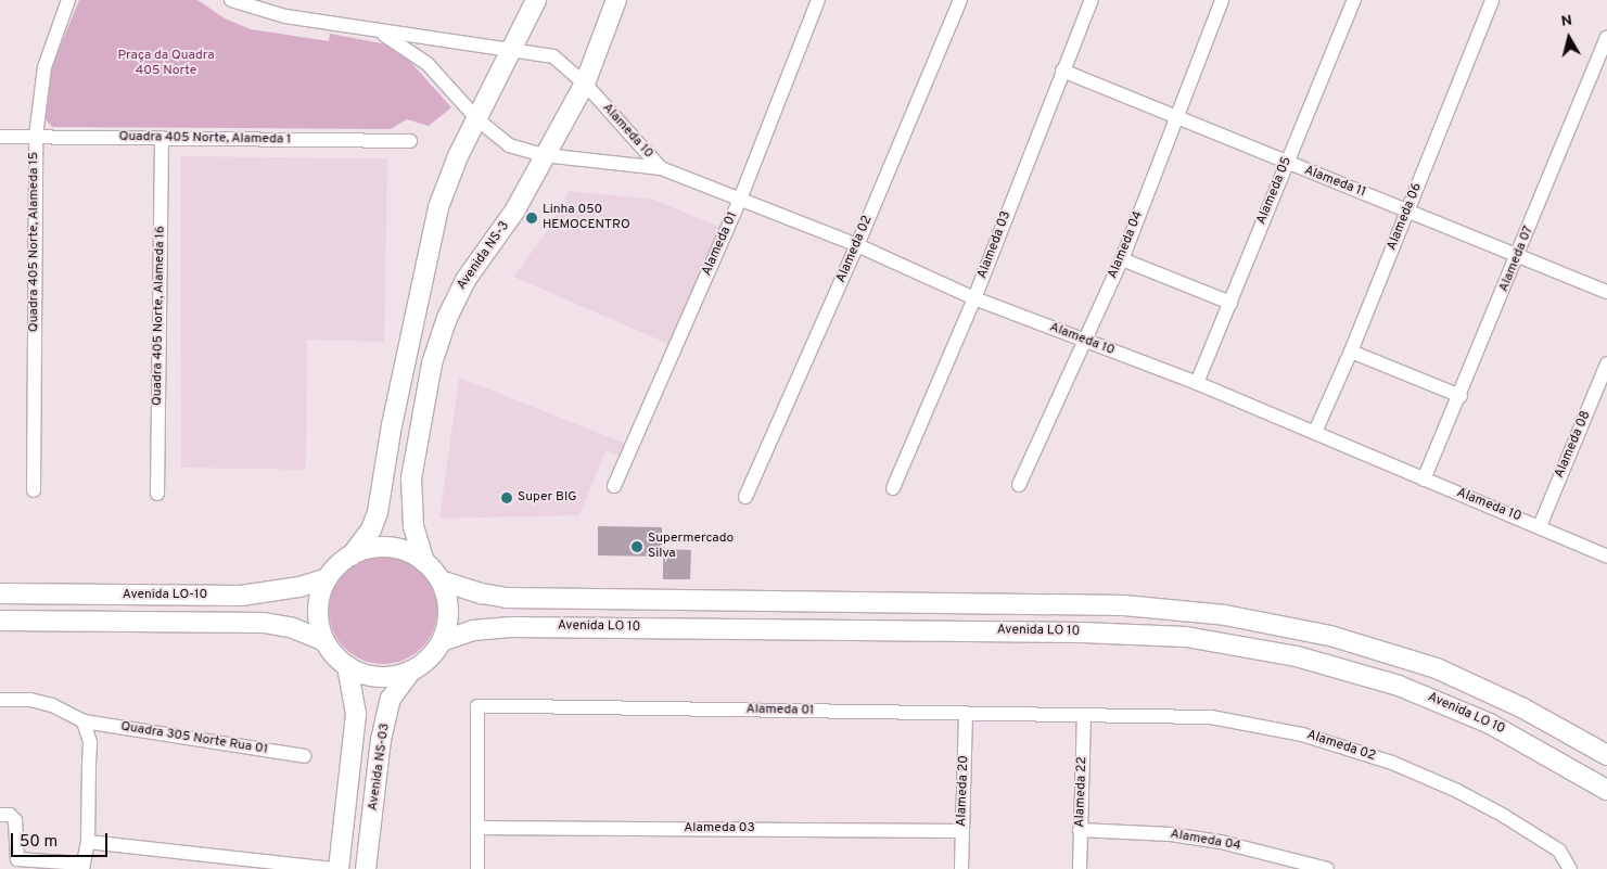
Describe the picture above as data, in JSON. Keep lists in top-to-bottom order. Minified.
{"streets":{"street":["Alameda 10","Quadra 405 Norte, Alameda 1","Alameda 11","Alameda 05","Alameda 06","Quadra 405 Norte, Alameda 15","Alameda 01","Alameda 03","Alameda 04","Alameda 02","Avenida NS-3","Alameda 07","Quadra 405 Norte, Alameda 16","Alameda 08","Avenida LO-10","Avenida LO 10","Quadra 305 Norte Rua 01","Avenida NS-03","Alameda 20","Alameda 22"]},"crossings":[["Alameda 10","Alameda 05"],["Alameda 10","Alameda 06"],["Alameda 10","Alameda 01"],["Alameda 10","Alameda 03"],["Alameda 10","Alameda 04"],["Alameda 10","Alameda 02"],["Alameda 10","Avenida NS-3"],["Alameda 10","Alameda 07"],["Alameda 10","Alameda 08"],["Quadra 405 Norte, Alameda 1","Quadra 405 Norte, Alameda 15"],["Quadra 405 Norte, Alameda 1","Quadra 405 Norte, Alameda 16"],["Alameda 11","Alameda 05"],["Alameda 11","Alameda 06"],["Alameda 11","Alameda 03"],["Alameda 11","Alameda 04"],["Alameda 11","Alameda 07"],["Alameda 01","Alameda 03"],["Alameda 01","Alameda 02"],["Alameda 01","Alameda 20"],["Alameda 01","Alameda 22"],["Alameda 03","Alameda 20"],["Alameda 04","Alameda 22"],["Alameda 02","Alameda 22"],["Avenida NS-3","Avenida LO-10"],["Avenida NS-3","Avenida LO 10"],["Avenida NS-3","Avenida NS-03"],["Avenida LO-10","Avenida LO 10"],["Avenida LO-10","Avenida NS-03"],["Avenida LO 10","Avenida NS-03"]],"parks":["Praça da Quadra 405 Norte"],"places":["Linha 050 HEMOCENTRO","Super BIG","Supermercado Silva"],"scale_bar":"50 m","north":"top"}
